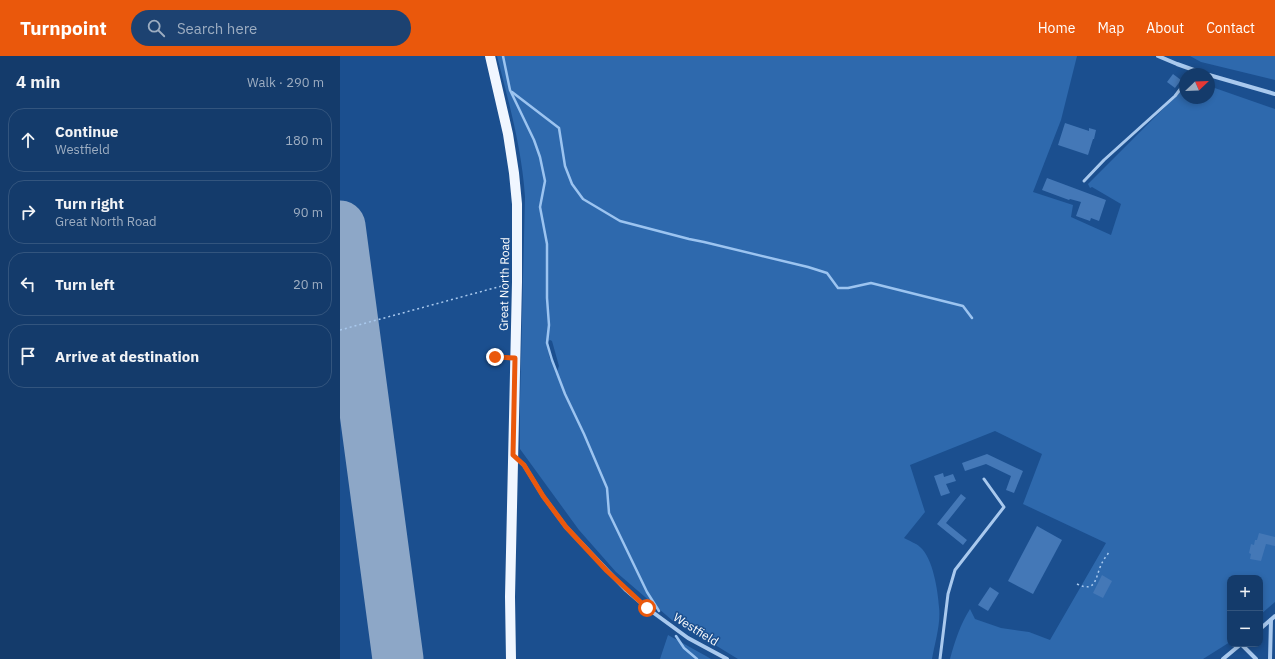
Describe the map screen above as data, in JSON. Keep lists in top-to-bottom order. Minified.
{"streets":{"main road":["Great North Road"],"street":["Westfield"]},"crossings":[["Great North Road","Westfield"]],"north":"top right","page":{"header":"Turnpoint","search":"Search here","nav":["Home","Map","About","Contact"],"heading":["4 min","Walk · 290 m"],"list":[["Continue","Westfield","180 m"],["Turn right","Great North Road","90 m"],["Turn left","20 m"],"Arrive at destination"],"map_buttons":["+","−"]}}
